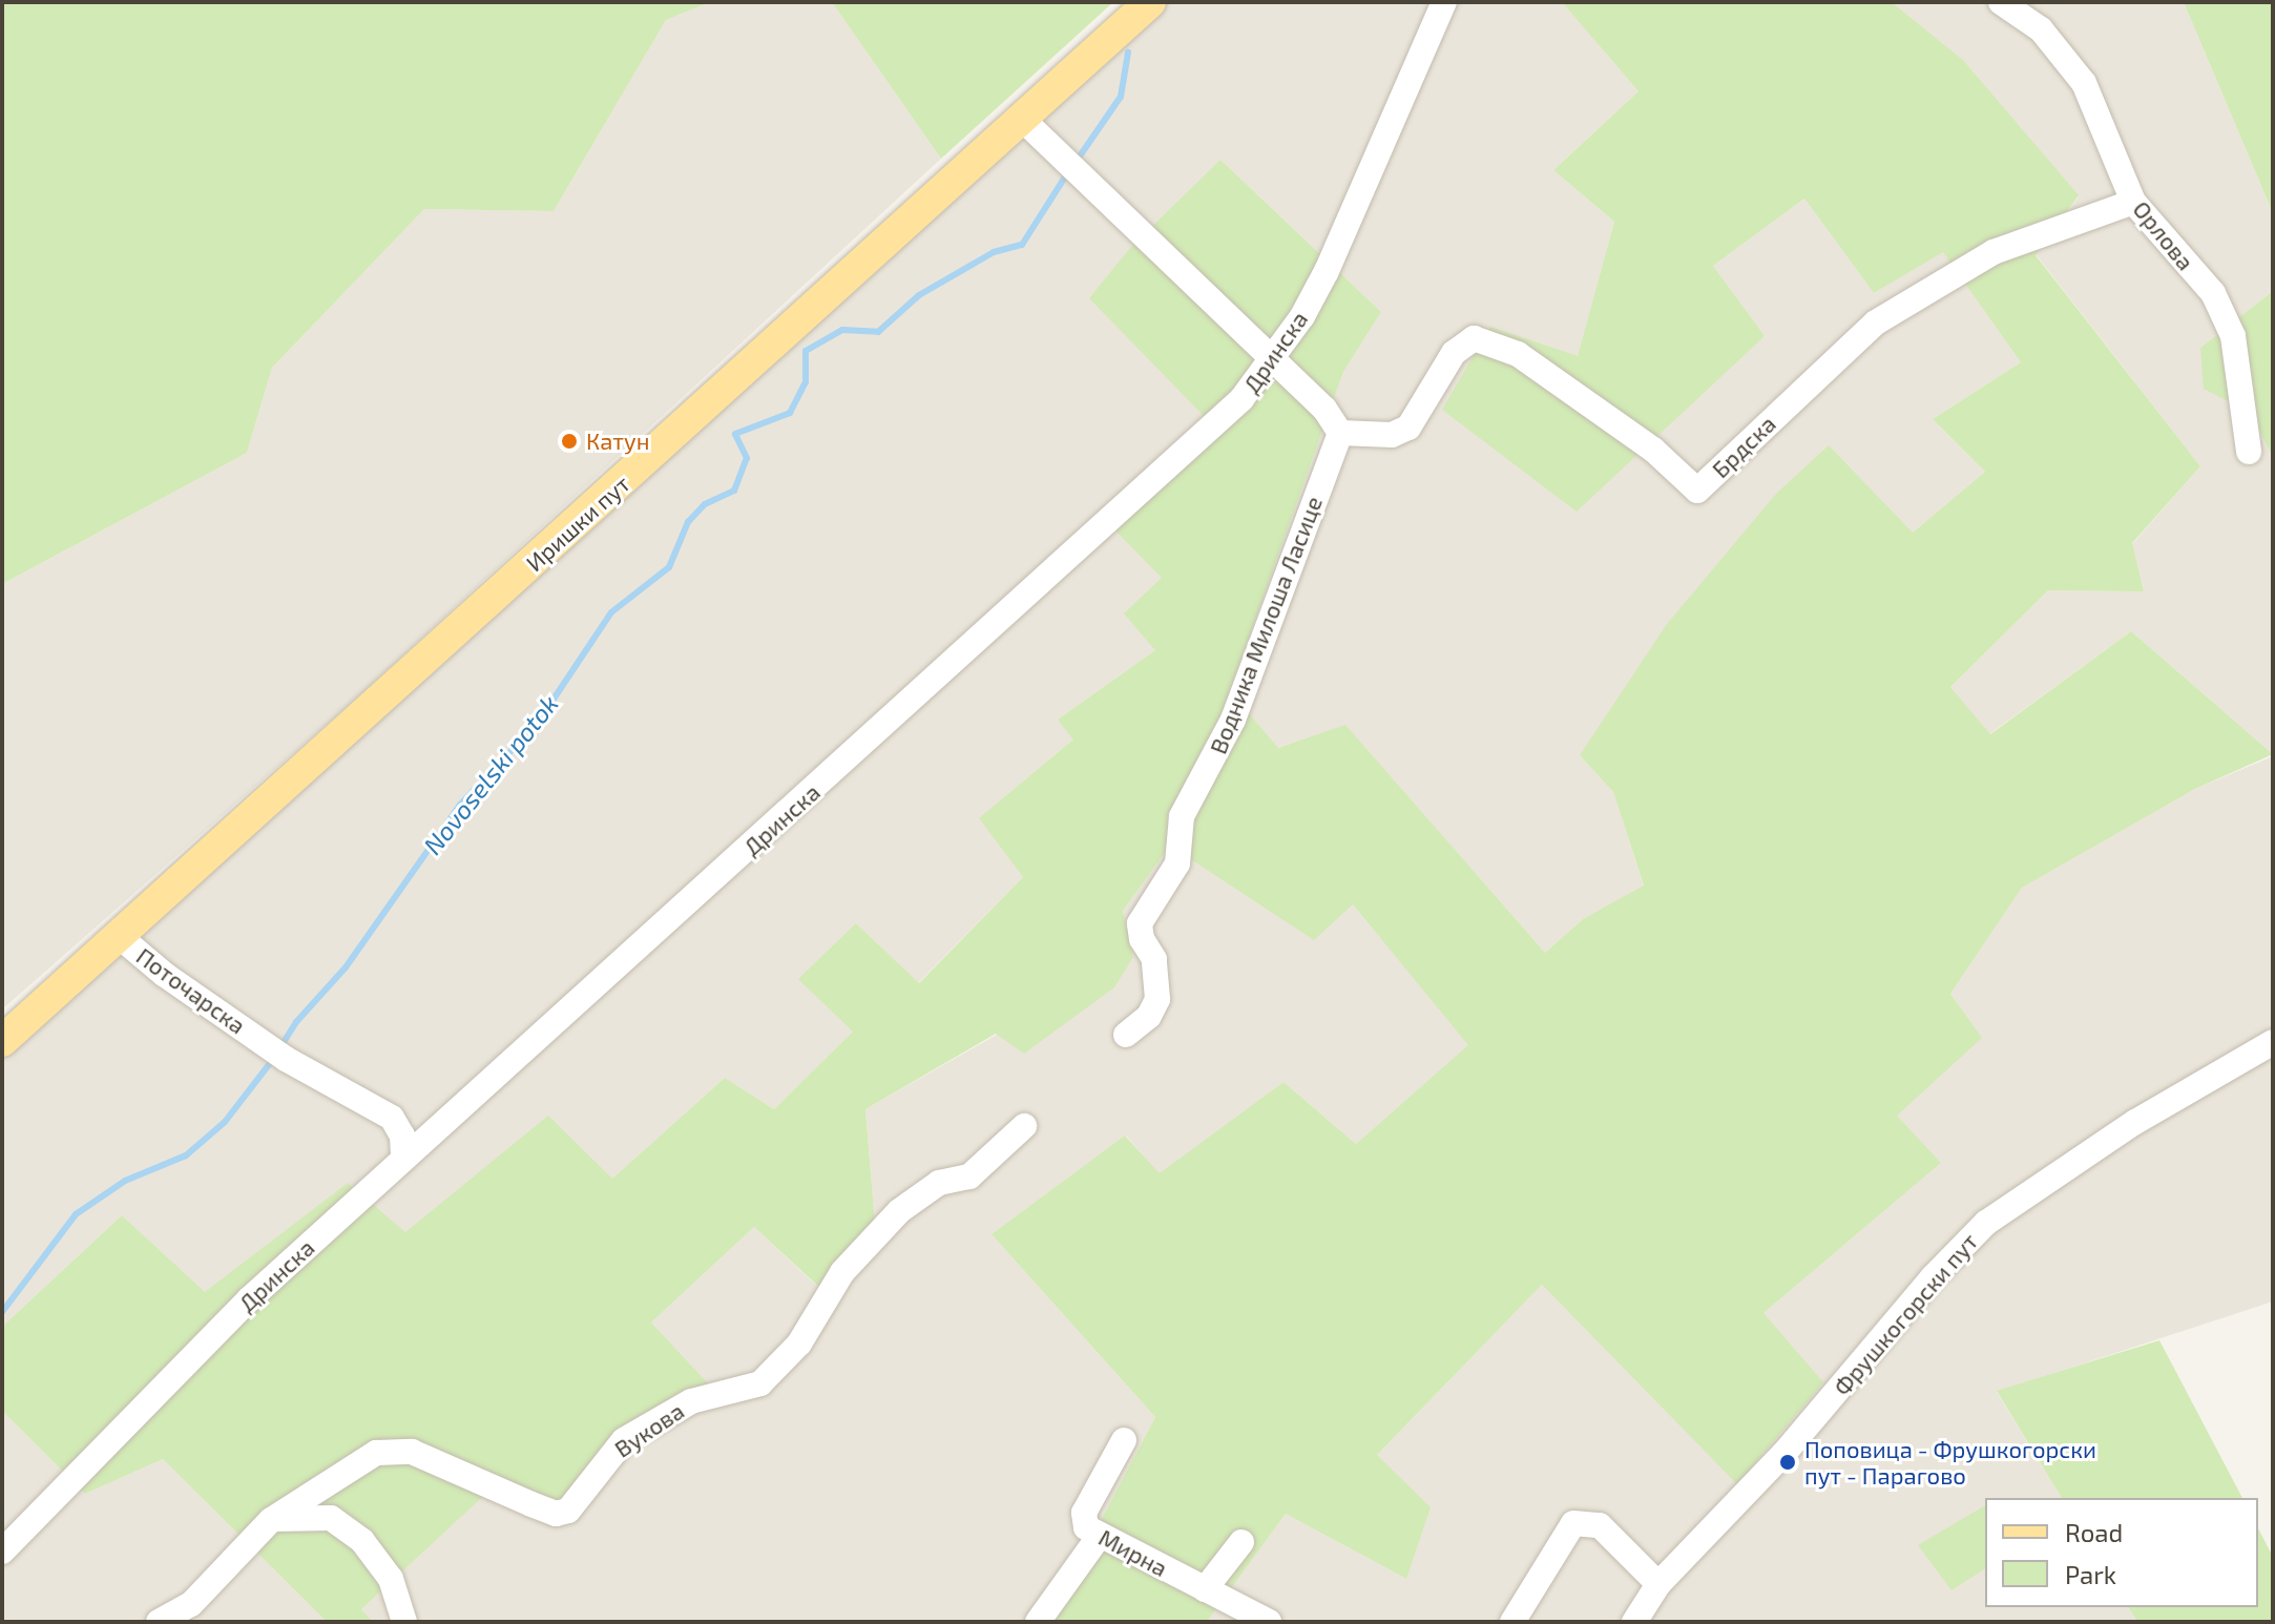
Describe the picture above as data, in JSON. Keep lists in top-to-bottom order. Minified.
{"streets":{"main road":["Иришки пут"],"street":["Орлова","Дринска","Брдска","Водника Милоша Ласице","Поточарска","Фрушкогорски пут","Вукова","Мирна"]},"crossings":[["Орлова","Брдска"],["Брдска","Водника Милоша Ласице"],["Иришки пут","Поточарска"]],"water":["Novoselski potok"],"places":["Катун","Поповица - Фрушкогорски пут - Парагово"],"legend":["Road","Park"]}
